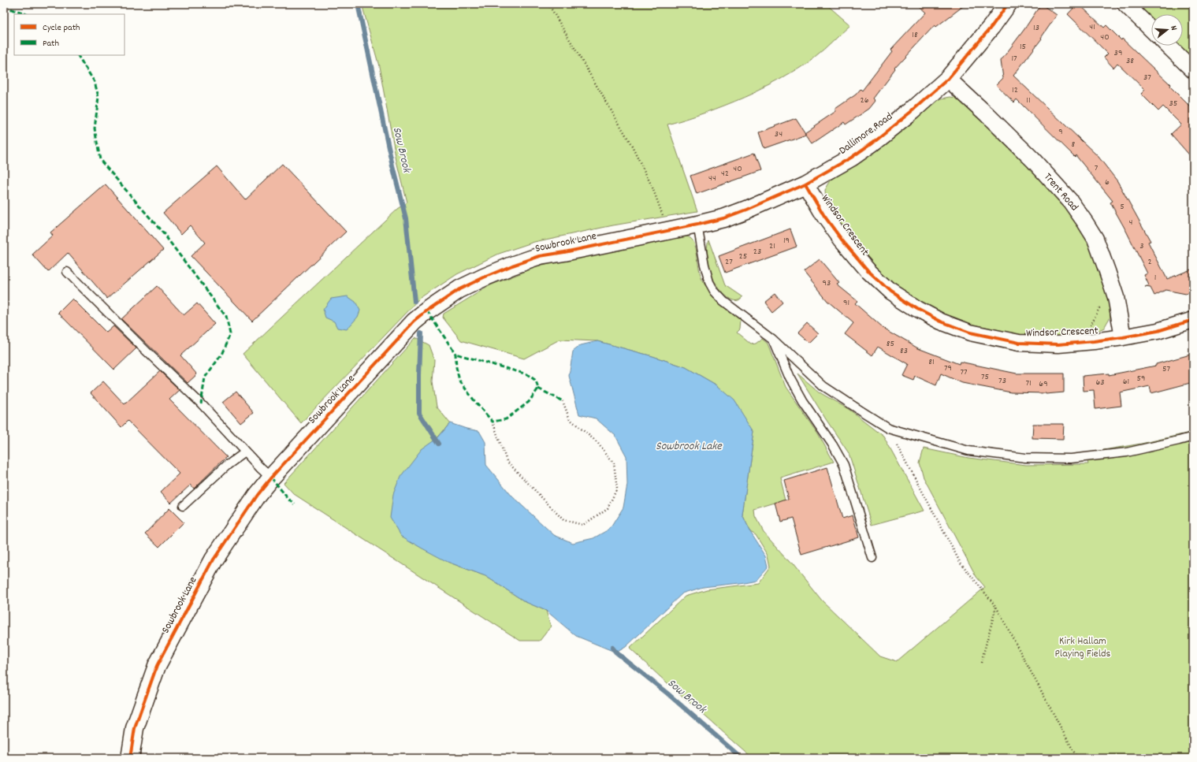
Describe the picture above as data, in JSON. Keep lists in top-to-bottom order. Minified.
{"streets":{"street":["Dallimore Road","Trent Road","Windsor Crescent","Sowbrook Lane"]},"crossings":[["Dallimore Road","Trent Road"],["Dallimore Road","Windsor Crescent"],["Dallimore Road","Sowbrook Lane"],["Trent Road","Windsor Crescent"]],"water":["Sow Brook","Sowbrook Lake"],"parks":["Kirk Hallam Playing Fields"],"house_numbers":["41","13","18","40","15","39","17","38","37","12","26","11","35","9","34","8","7","40","42","44","6","5","4","19","21","3","23","25","27","2","1","93","91","85","83","81","79","57","77","75","59","73","61","63","71","69"],"legend":["Cycle path","Path"],"north":"right"}
